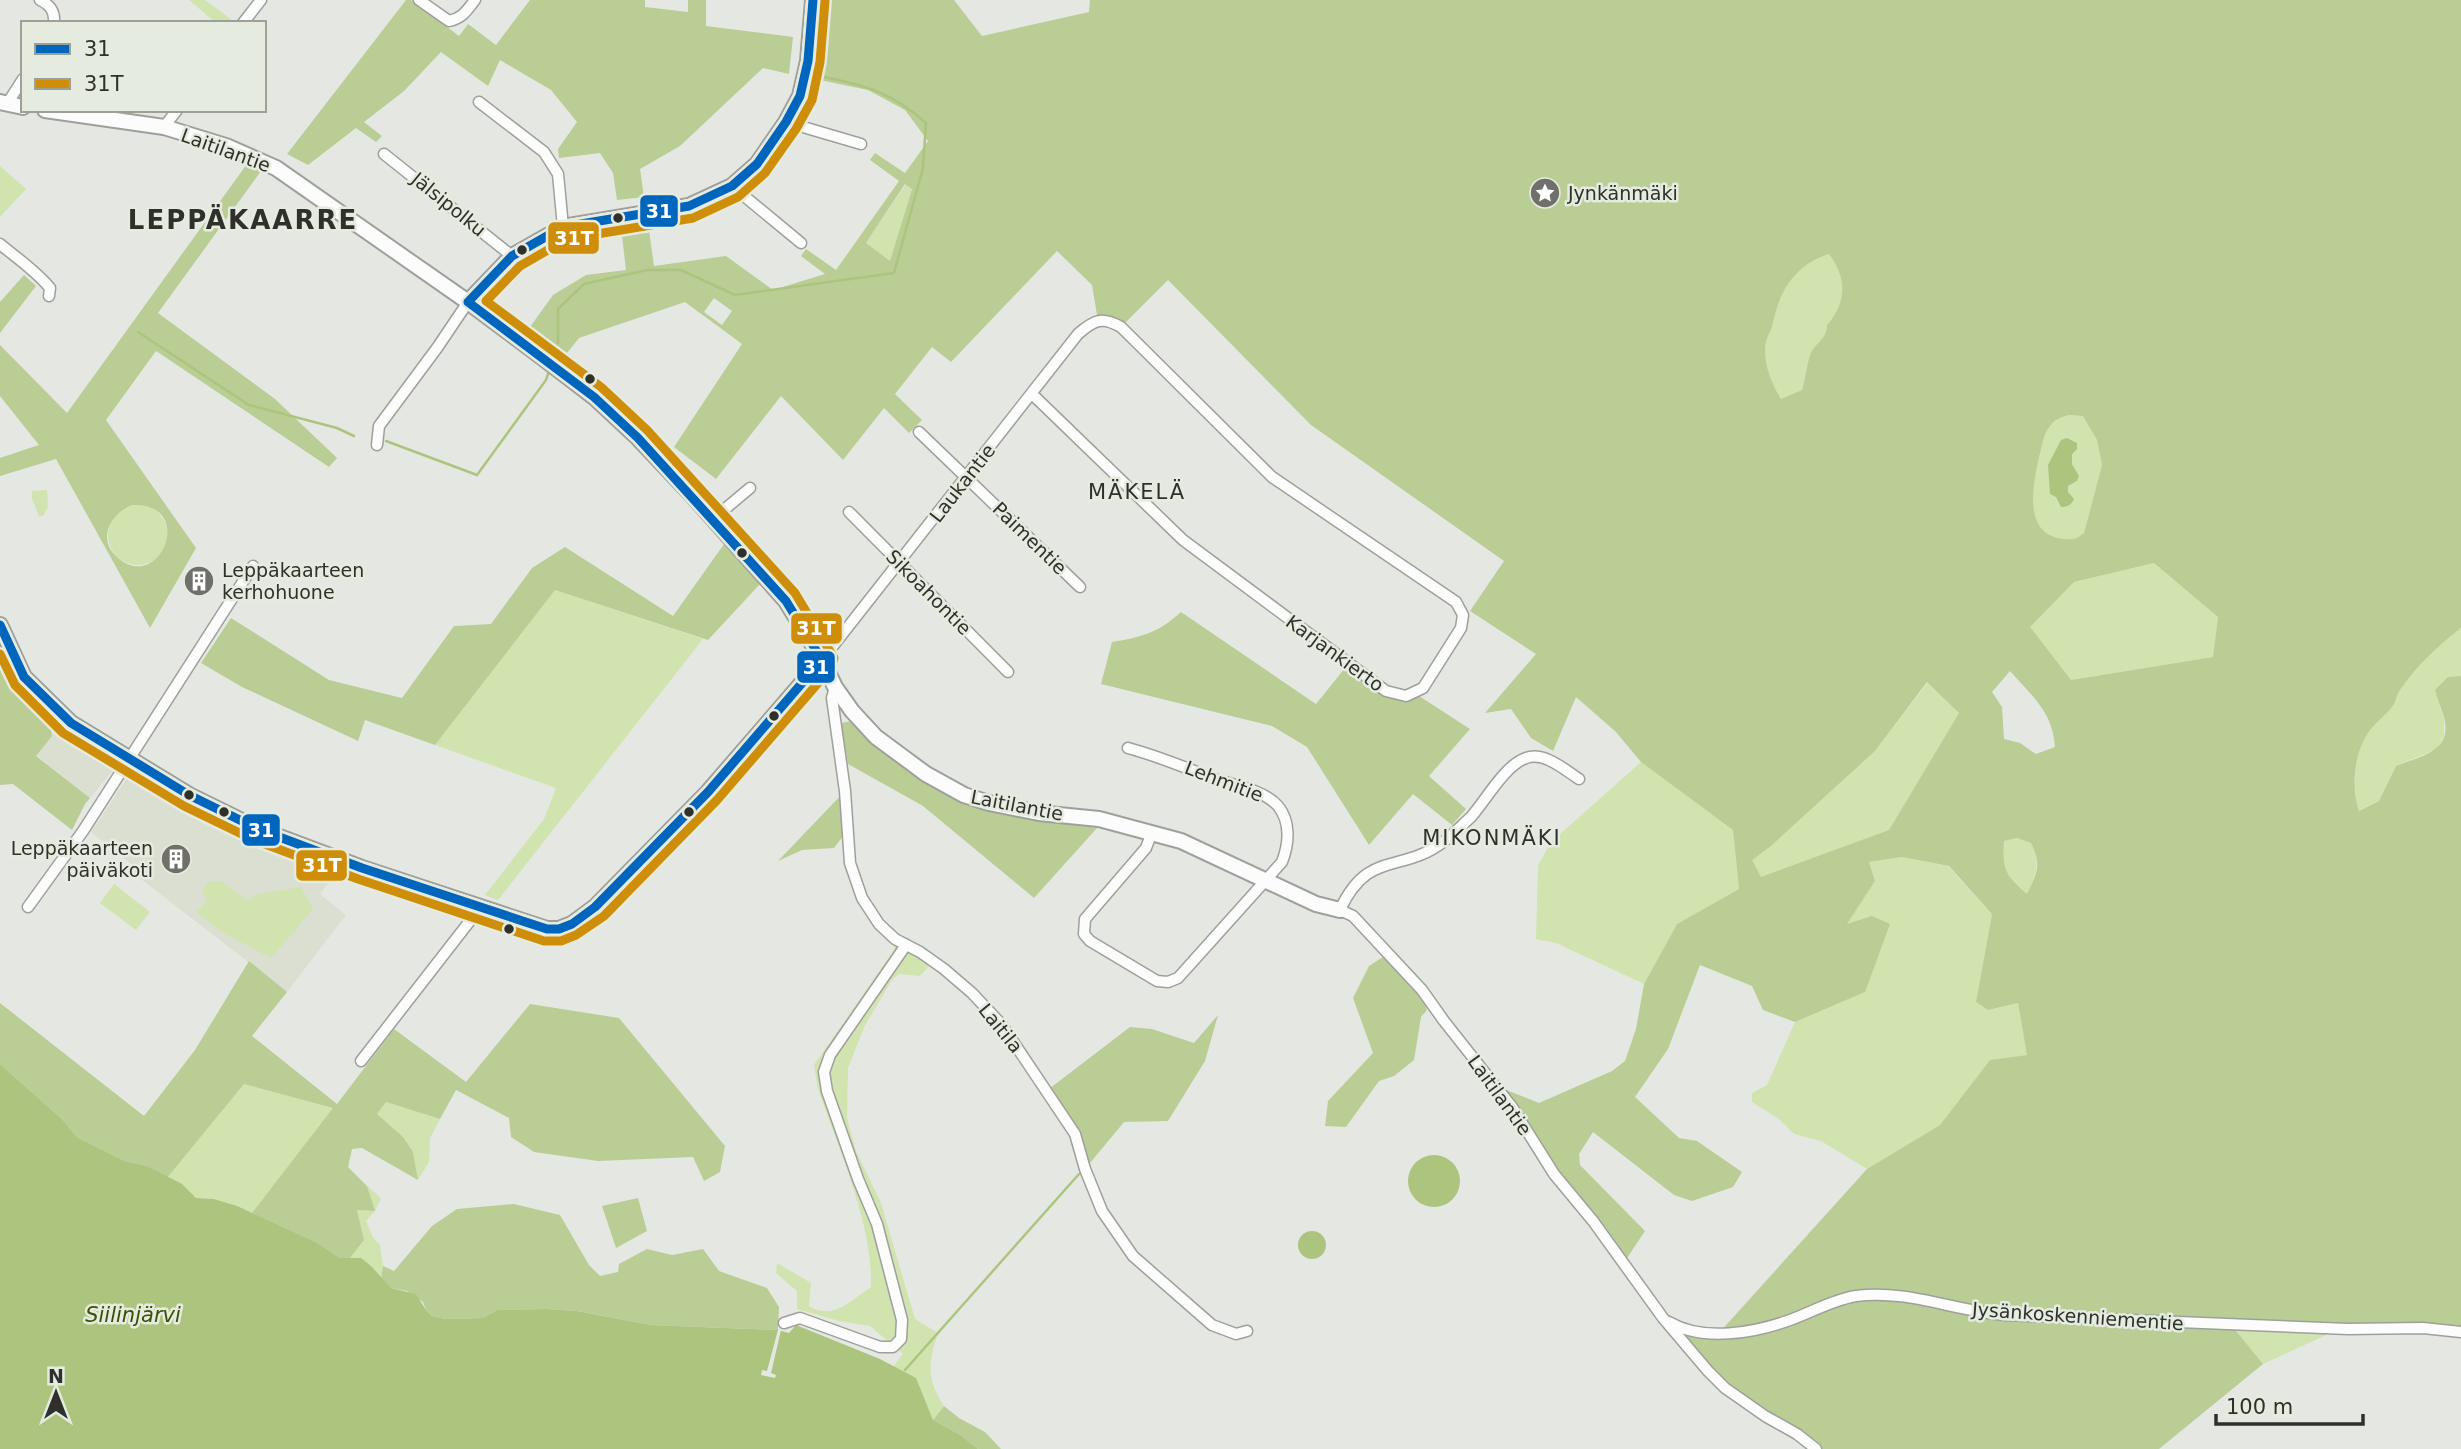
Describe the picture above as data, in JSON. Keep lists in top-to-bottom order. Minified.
{"streets":{"street":["Laitilantie","Jälsipolku","Laukantie","Paimentie","Sikoahontie","Karjankierto","Lehmitie","Laitila","Jysänkoskenniementie"]},"crossings":[["Laitilantie","Laukantie"],["Laitilantie","Lehmitie"],["Laitilantie","Laitila"],["Laitilantie","Jysänkoskenniementie"],["Laukantie","Paimentie"],["Laukantie","Sikoahontie"],["Laukantie","Karjankierto"]],"districts":["LEPPÄKAARRE","MÄKELÄ","MIKONMÄKI"],"water":["Siilinjärvi"],"places":{"place":["Jynkänmäki"],"building":["Leppäkaarteen kerhohuone","Leppäkaarteen päiväkoti"]},"lines":["transit line 31","transit line 31T"],"legend":["31","31T"],"scale_bar":"100 m","north":"top"}
